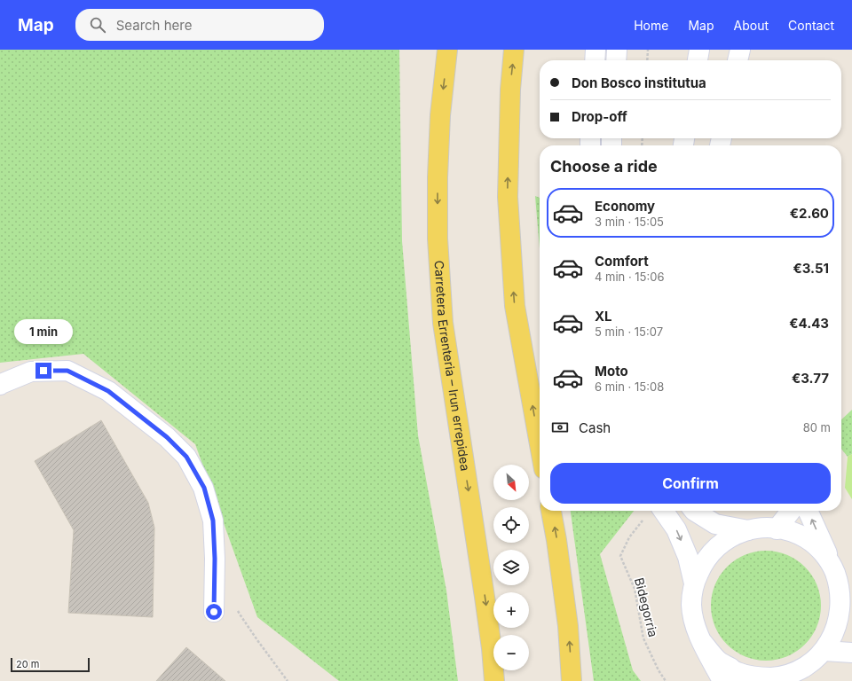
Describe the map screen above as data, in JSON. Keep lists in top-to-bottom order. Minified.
{"streets":{"main road":["Carretera Errenteria – Irun errepidea"],"path":["Bidegorria"]},"scale_bar":"20 m","north":"bottom right","page":{"header":"Map","search":"Search here","nav":["Home","Map","About","Contact"],"banner":["Don Bosco institutua","Drop-off"],"heading":"Choose a ride","list":[{"name":"Economy","note":"3 min · 15:05","value":"€2.60"},{"name":"Comfort","note":"4 min · 15:06","value":"€3.51"},{"name":"XL","note":"5 min · 15:07","value":"€4.43"},{"name":"Moto","note":"6 min · 15:08","value":"€3.77"}],"bubble":"1 min","pay":["Cash","80 m"],"buttons":"Confirm","map_buttons":["+","−"],"scale":"20 m"}}
